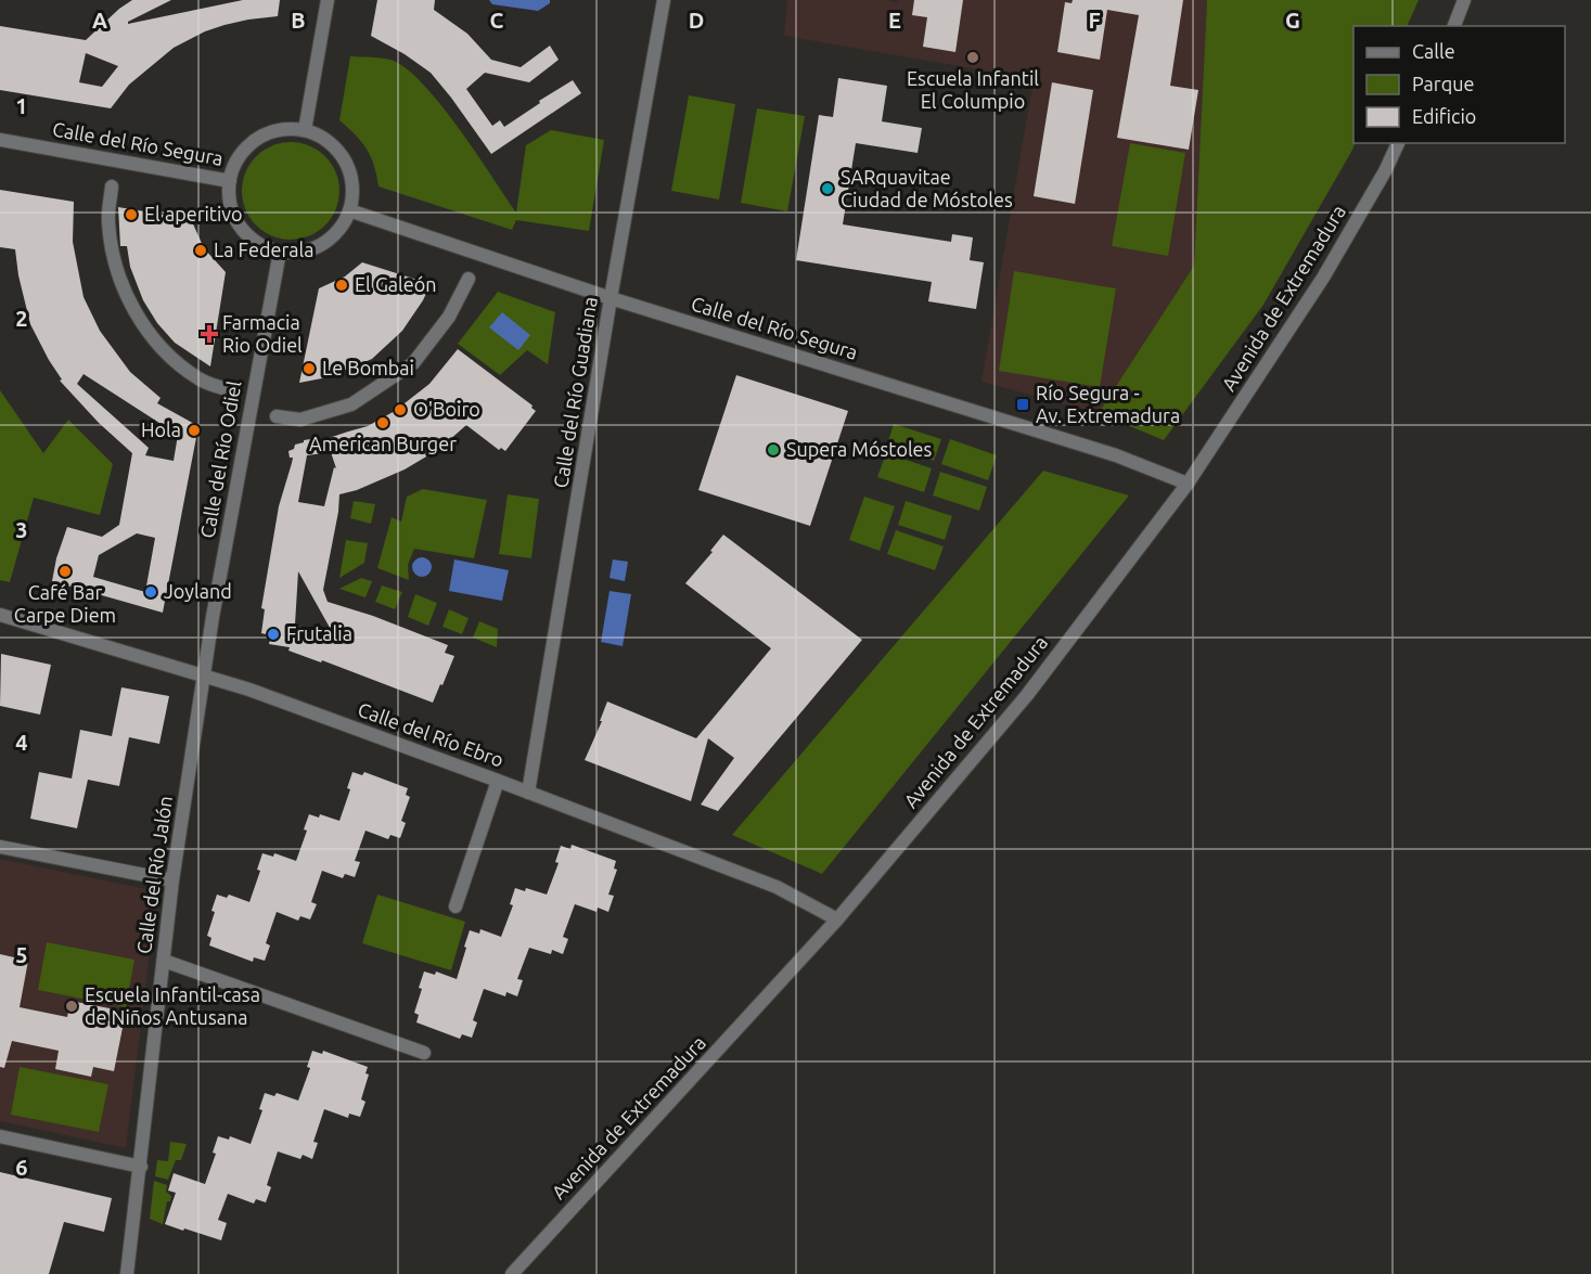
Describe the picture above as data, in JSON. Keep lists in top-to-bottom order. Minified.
{"streets":{"street":["Calle del Río Segura","Avenida de Extremadura","Calle del Río Guadiana","Calle del Río Odiel","Calle del Río Ebro","Calle del Río Jalón"]},"crossings":[["Calle del Río Segura","Avenida de Extremadura"],["Calle del Río Segura","Calle del Río Guadiana"],["Calle del Río Segura","Calle del Río Odiel"],["Avenida de Extremadura","Calle del Río Ebro"],["Calle del Río Guadiana","Calle del Río Ebro"],["Calle del Río Odiel","Calle del Río Ebro"],["Calle del Río Odiel","Calle del Río Jalón"],["Calle del Río Ebro","Calle del Río Jalón"]],"places":{"other":["Escuela Infantil El Columpio","SARquavitae Ciudad de Móstoles","El aperitivo","La Federala","El Galeón","Le Bombai","O'Boiro","American Burger","Hola","Supera Móstoles","Café Bar Carpe Diem","Joyland","Frutalia","Escuela Infantil-casa de Niños Antusana"],"health":["Farmacia Rio Odiel"],"transit":["Río Segura - Av. Extremadura"]},"legend":["Calle","Parque","Edificio"],"grid":{"columns":["A","B","C","D","E","F","G"],"rows":["1","2","3","4","5","6"]}}
